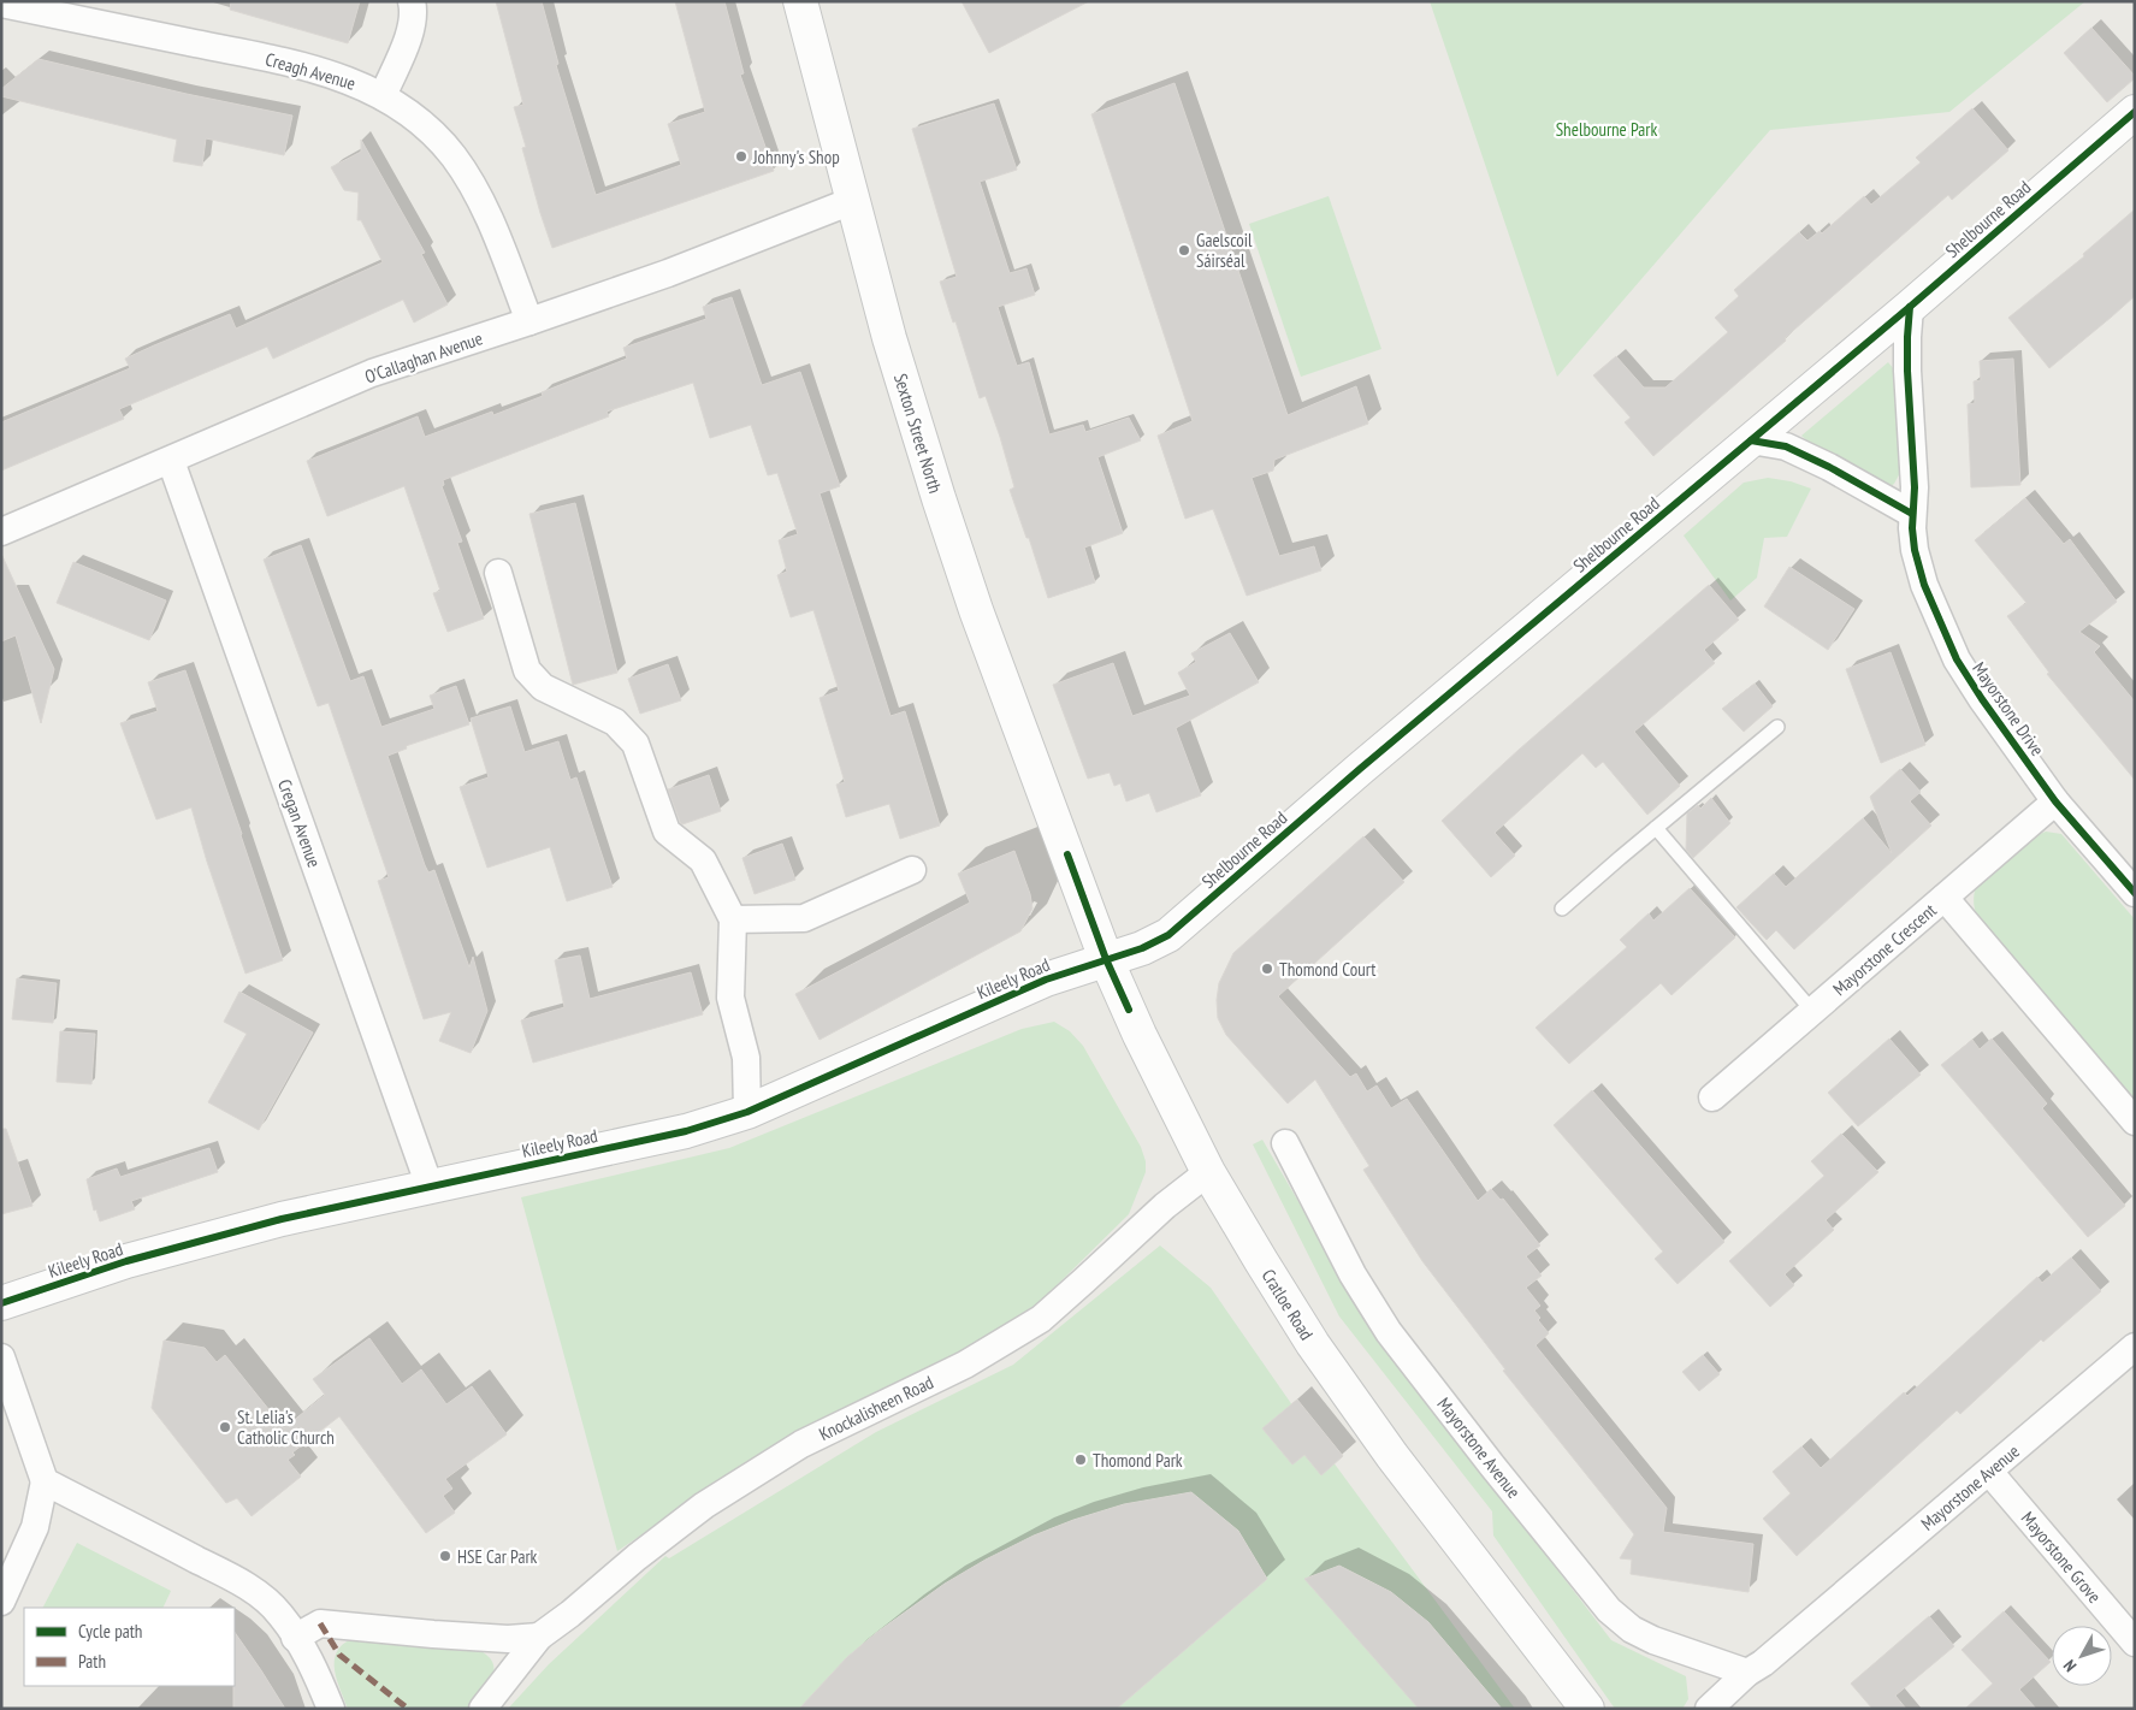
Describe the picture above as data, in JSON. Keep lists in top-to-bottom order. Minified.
{"streets":{"main road":["Shelbourne Road","Sexton Street North","Kileely Road","Cratloe Road"],"street":["Creagh Avenue","O'Callaghan Avenue","Mayorstone Drive","Cregan Avenue","Mayorstone Crescent","Knockalisheen Road","Mayorstone Avenue","Mayorstone Grove"]},"crossings":[["Creagh Avenue","O'Callaghan Avenue"],["Shelbourne Road","Mayorstone Drive"],["Shelbourne Road","Kileely Road"],["Shelbourne Road","Cratloe Road"],["O'Callaghan Avenue","Sexton Street North"],["O'Callaghan Avenue","Cregan Avenue"],["Sexton Street North","Cratloe Road"],["Mayorstone Drive","Mayorstone Crescent"],["Cregan Avenue","Kileely Road"],["Kileely Road","Cratloe Road"],["Cratloe Road","Knockalisheen Road"],["Mayorstone Avenue","Mayorstone Grove"]],"parks":["Shelbourne Park"],"places":["Johnny's Shop","Gaelscoil Sáirséal","Thomond Court","St. Lelia's Catholic Church","Thomond Park","HSE Car Park"],"legend":["Cycle path","Path"],"north":"bottom left"}
